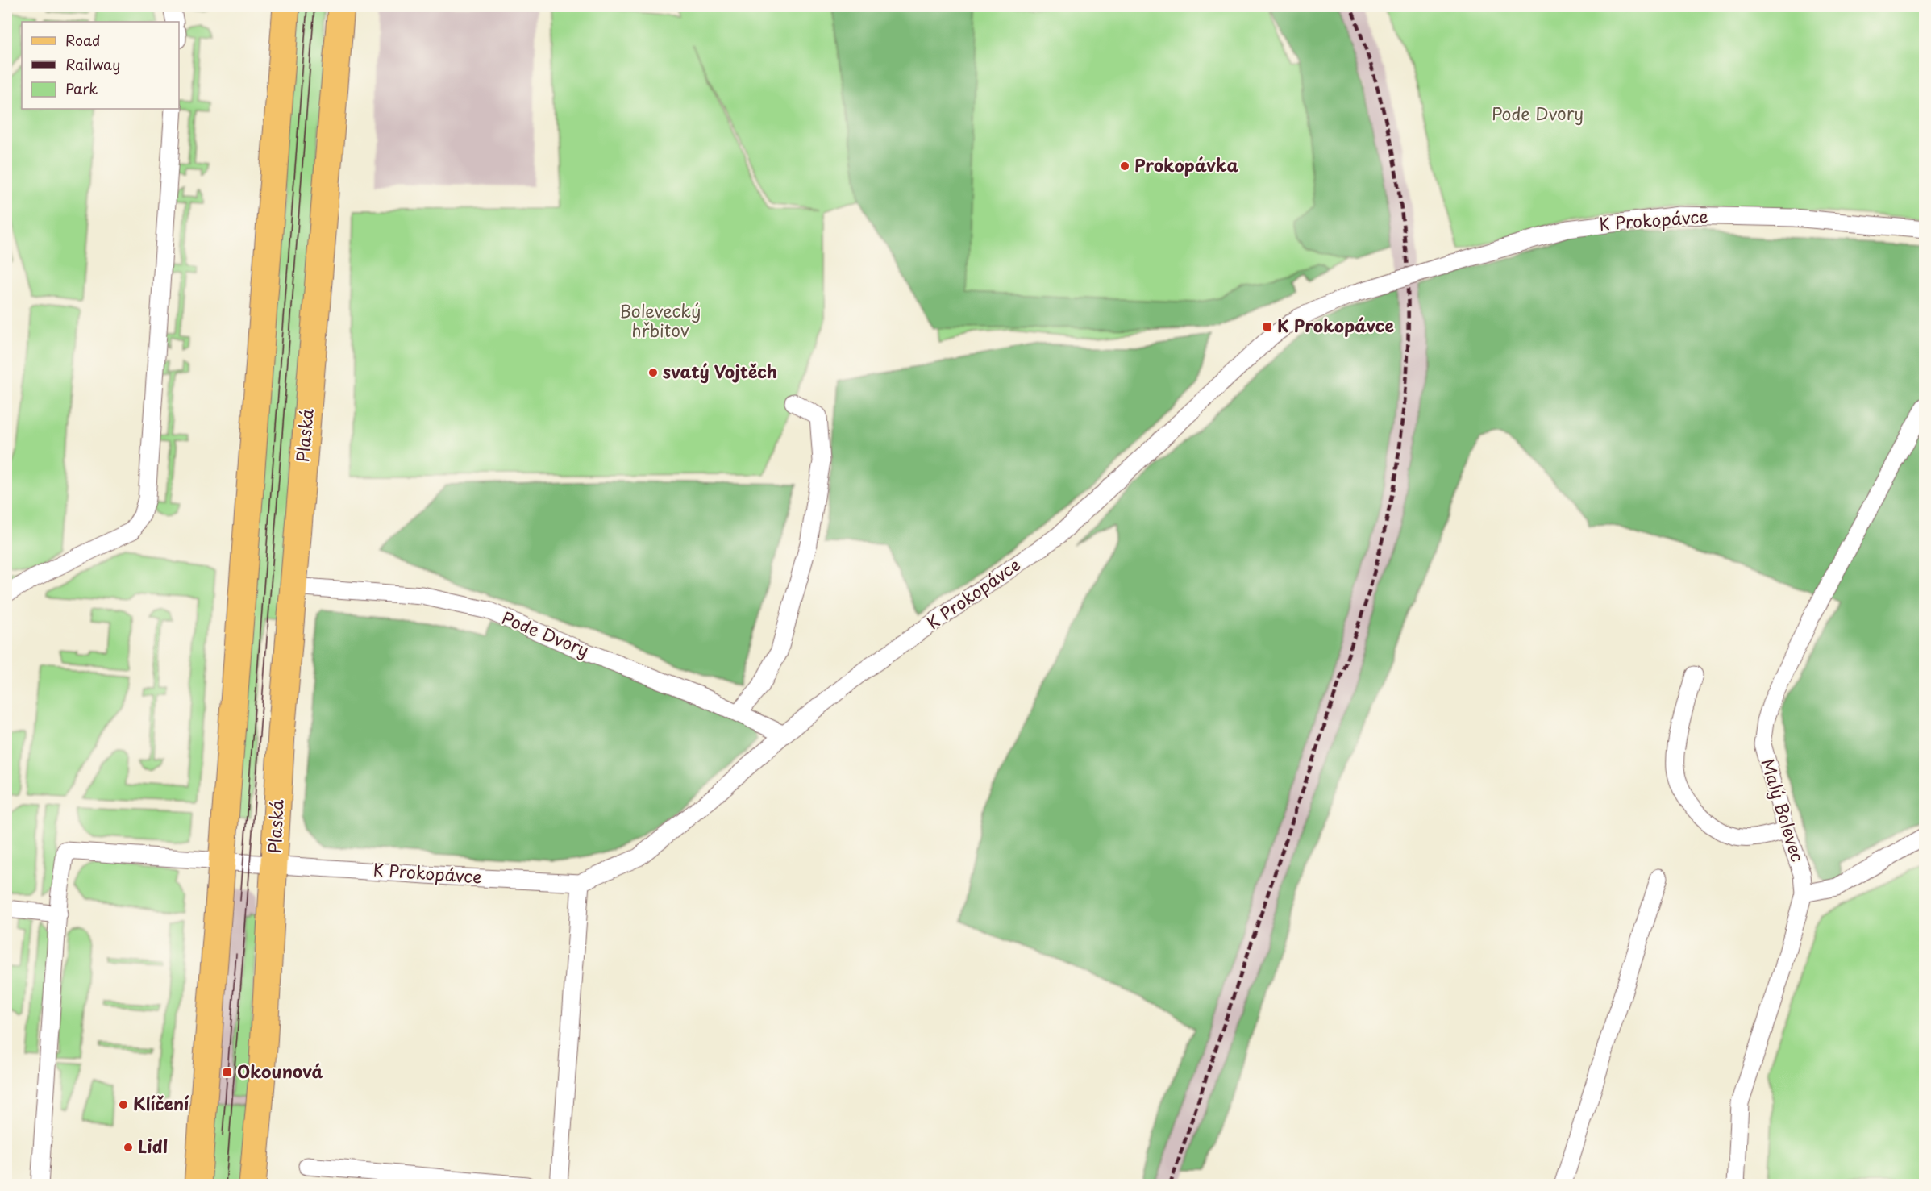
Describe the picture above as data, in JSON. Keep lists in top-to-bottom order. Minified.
{"streets":{"main road":["Plaská"],"street":["K Prokopávce","Pode Dvory","Malý Bolevec"]},"crossings":[["K Prokopávce","Plaská"],["K Prokopávce","Pode Dvory"],["Plaská","Pode Dvory"]],"parks":["Pode Dvory","Bolevecký hřbitov"],"places":{"other":["Prokopávka","svatý Vojtěch","Klíčení","Lidl"],"transit":["K Prokopávce","Okounová"]},"legend":["Road","Railway","Park"]}
